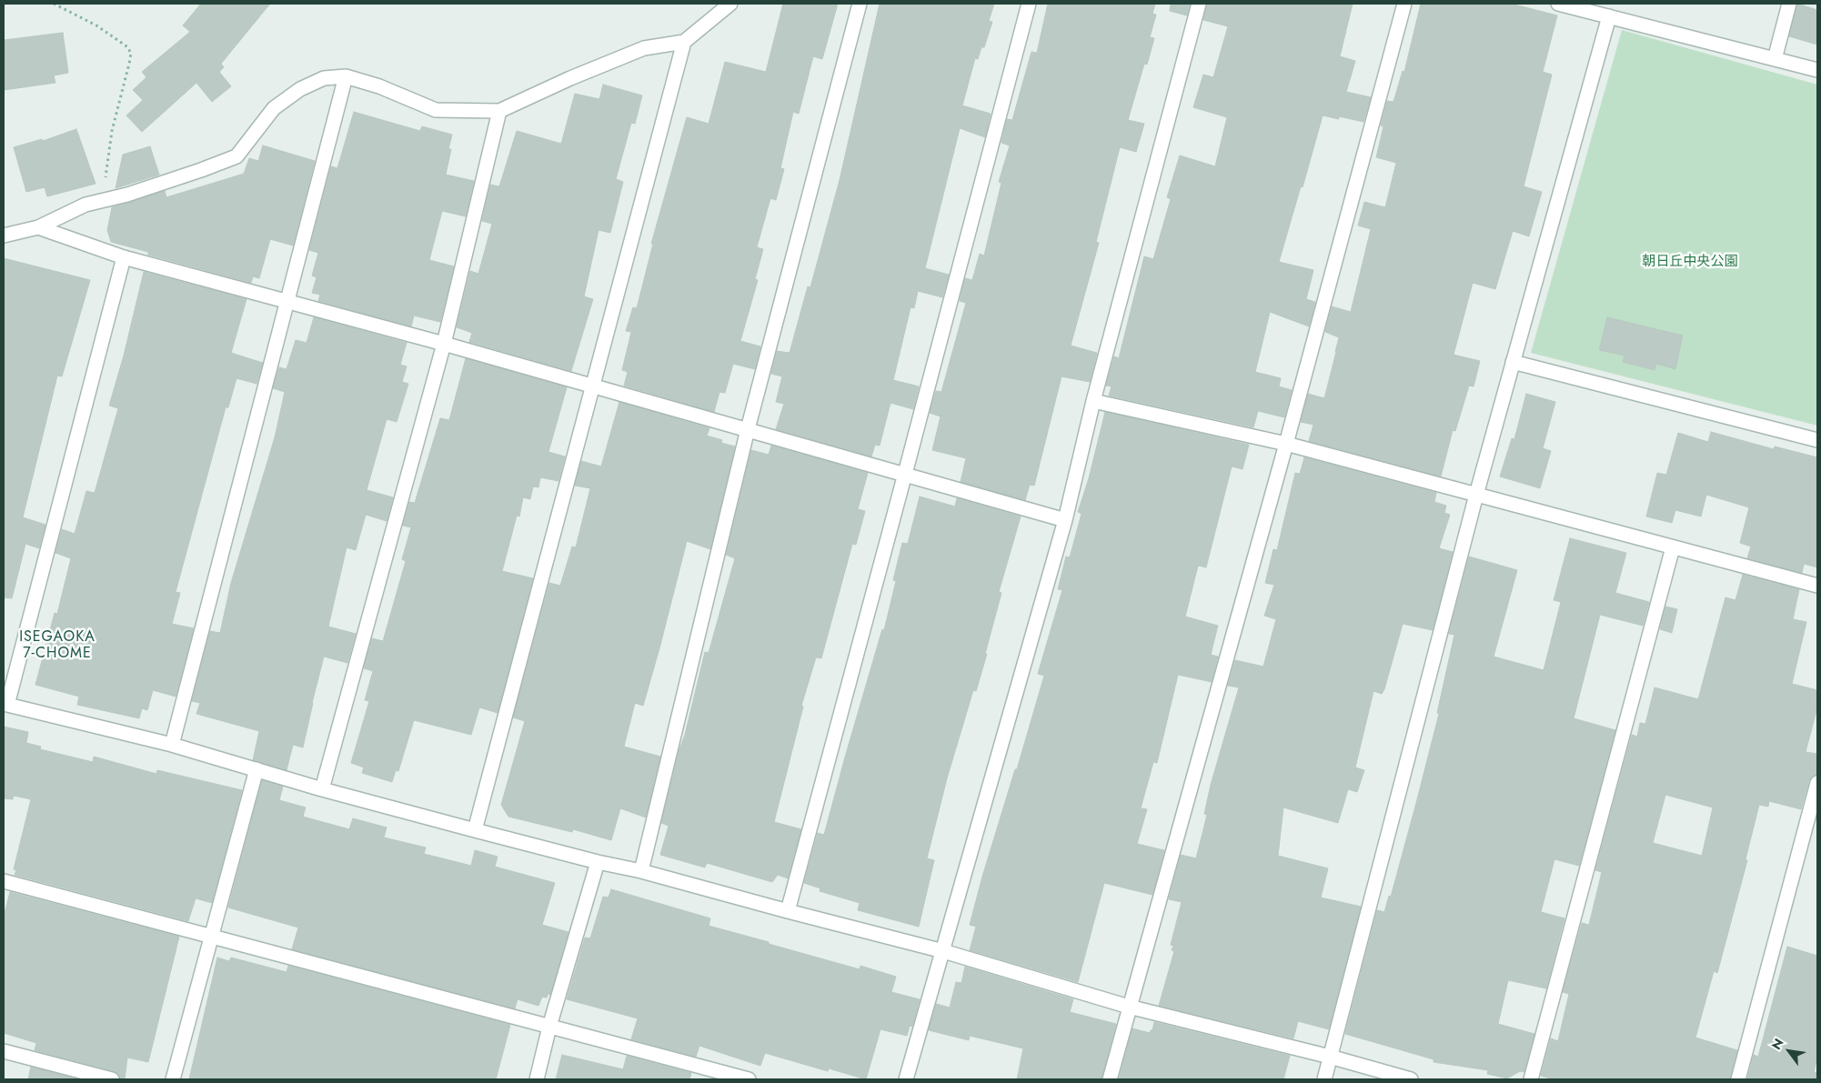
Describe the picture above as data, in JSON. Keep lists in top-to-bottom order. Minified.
{"districts":["ISEGAOKA 7-CHOME"],"parks":["朝日丘中央公園"],"north":"top left"}
